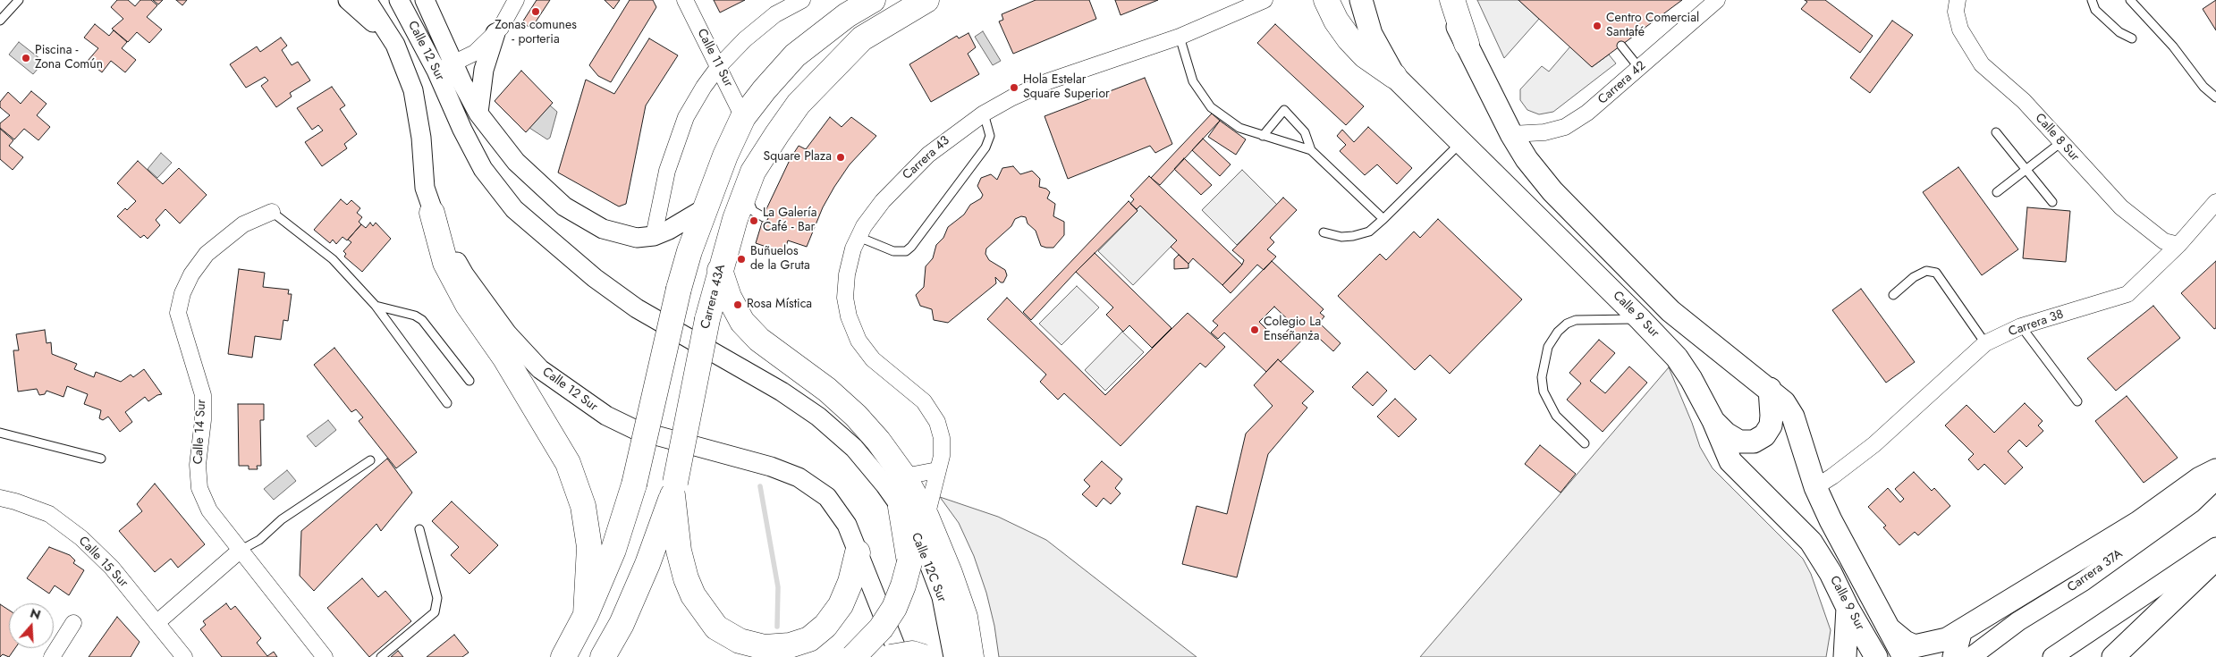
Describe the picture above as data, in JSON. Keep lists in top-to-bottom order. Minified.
{"streets":{"main road":["Carrera 43A","Calle 9 Sur"],"street":["Calle 12 Sur","Calle 11 Sur","Carrera 42","Calle 8 Sur","Carrera 43","Carrera 38","Calle 14 Sur","Calle 15 Sur","Calle 12C Sur","Carrera 37A"]},"crossings":[["Calle 12 Sur","Calle 12C Sur"],["Carrera 42","Calle 9 Sur"],["Calle 8 Sur","Carrera 38"],["Calle 9 Sur","Carrera 38"]],"places":["Zonas comunes - porteria","Centro Comercial Santafé","Piscina - Zona Común","Hola Estelar Square Superior","Square Plaza","La Galería Café - Bar","Buñuelos de la Gruta","Rosa Mística","Colegio La Enseñanza"],"north":"top"}
